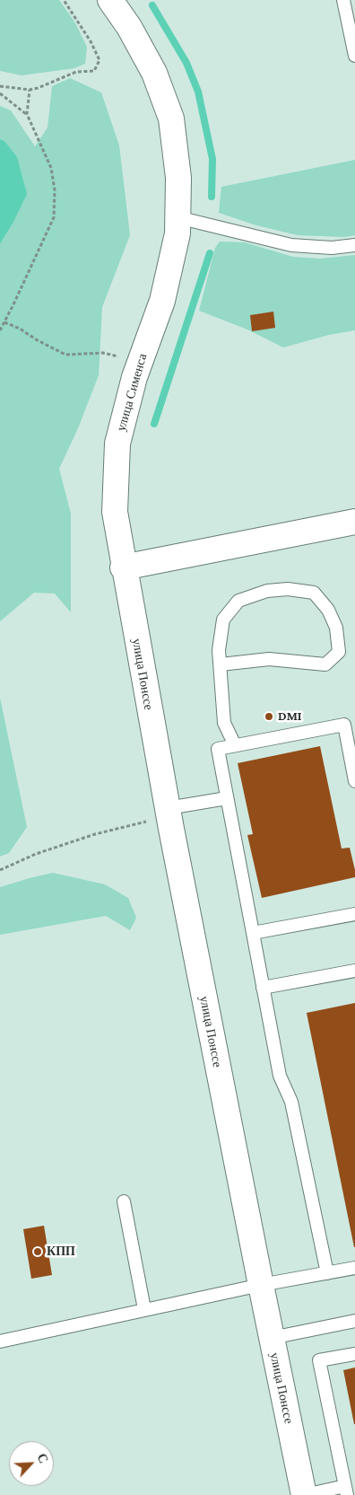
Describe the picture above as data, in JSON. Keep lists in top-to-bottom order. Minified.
{"streets":{"street":["улица Сименса","улица Понссе"]},"crossings":[["улица Сименса","улица Понссе"]],"places":["DMI","КПП"],"north":"top right"}
